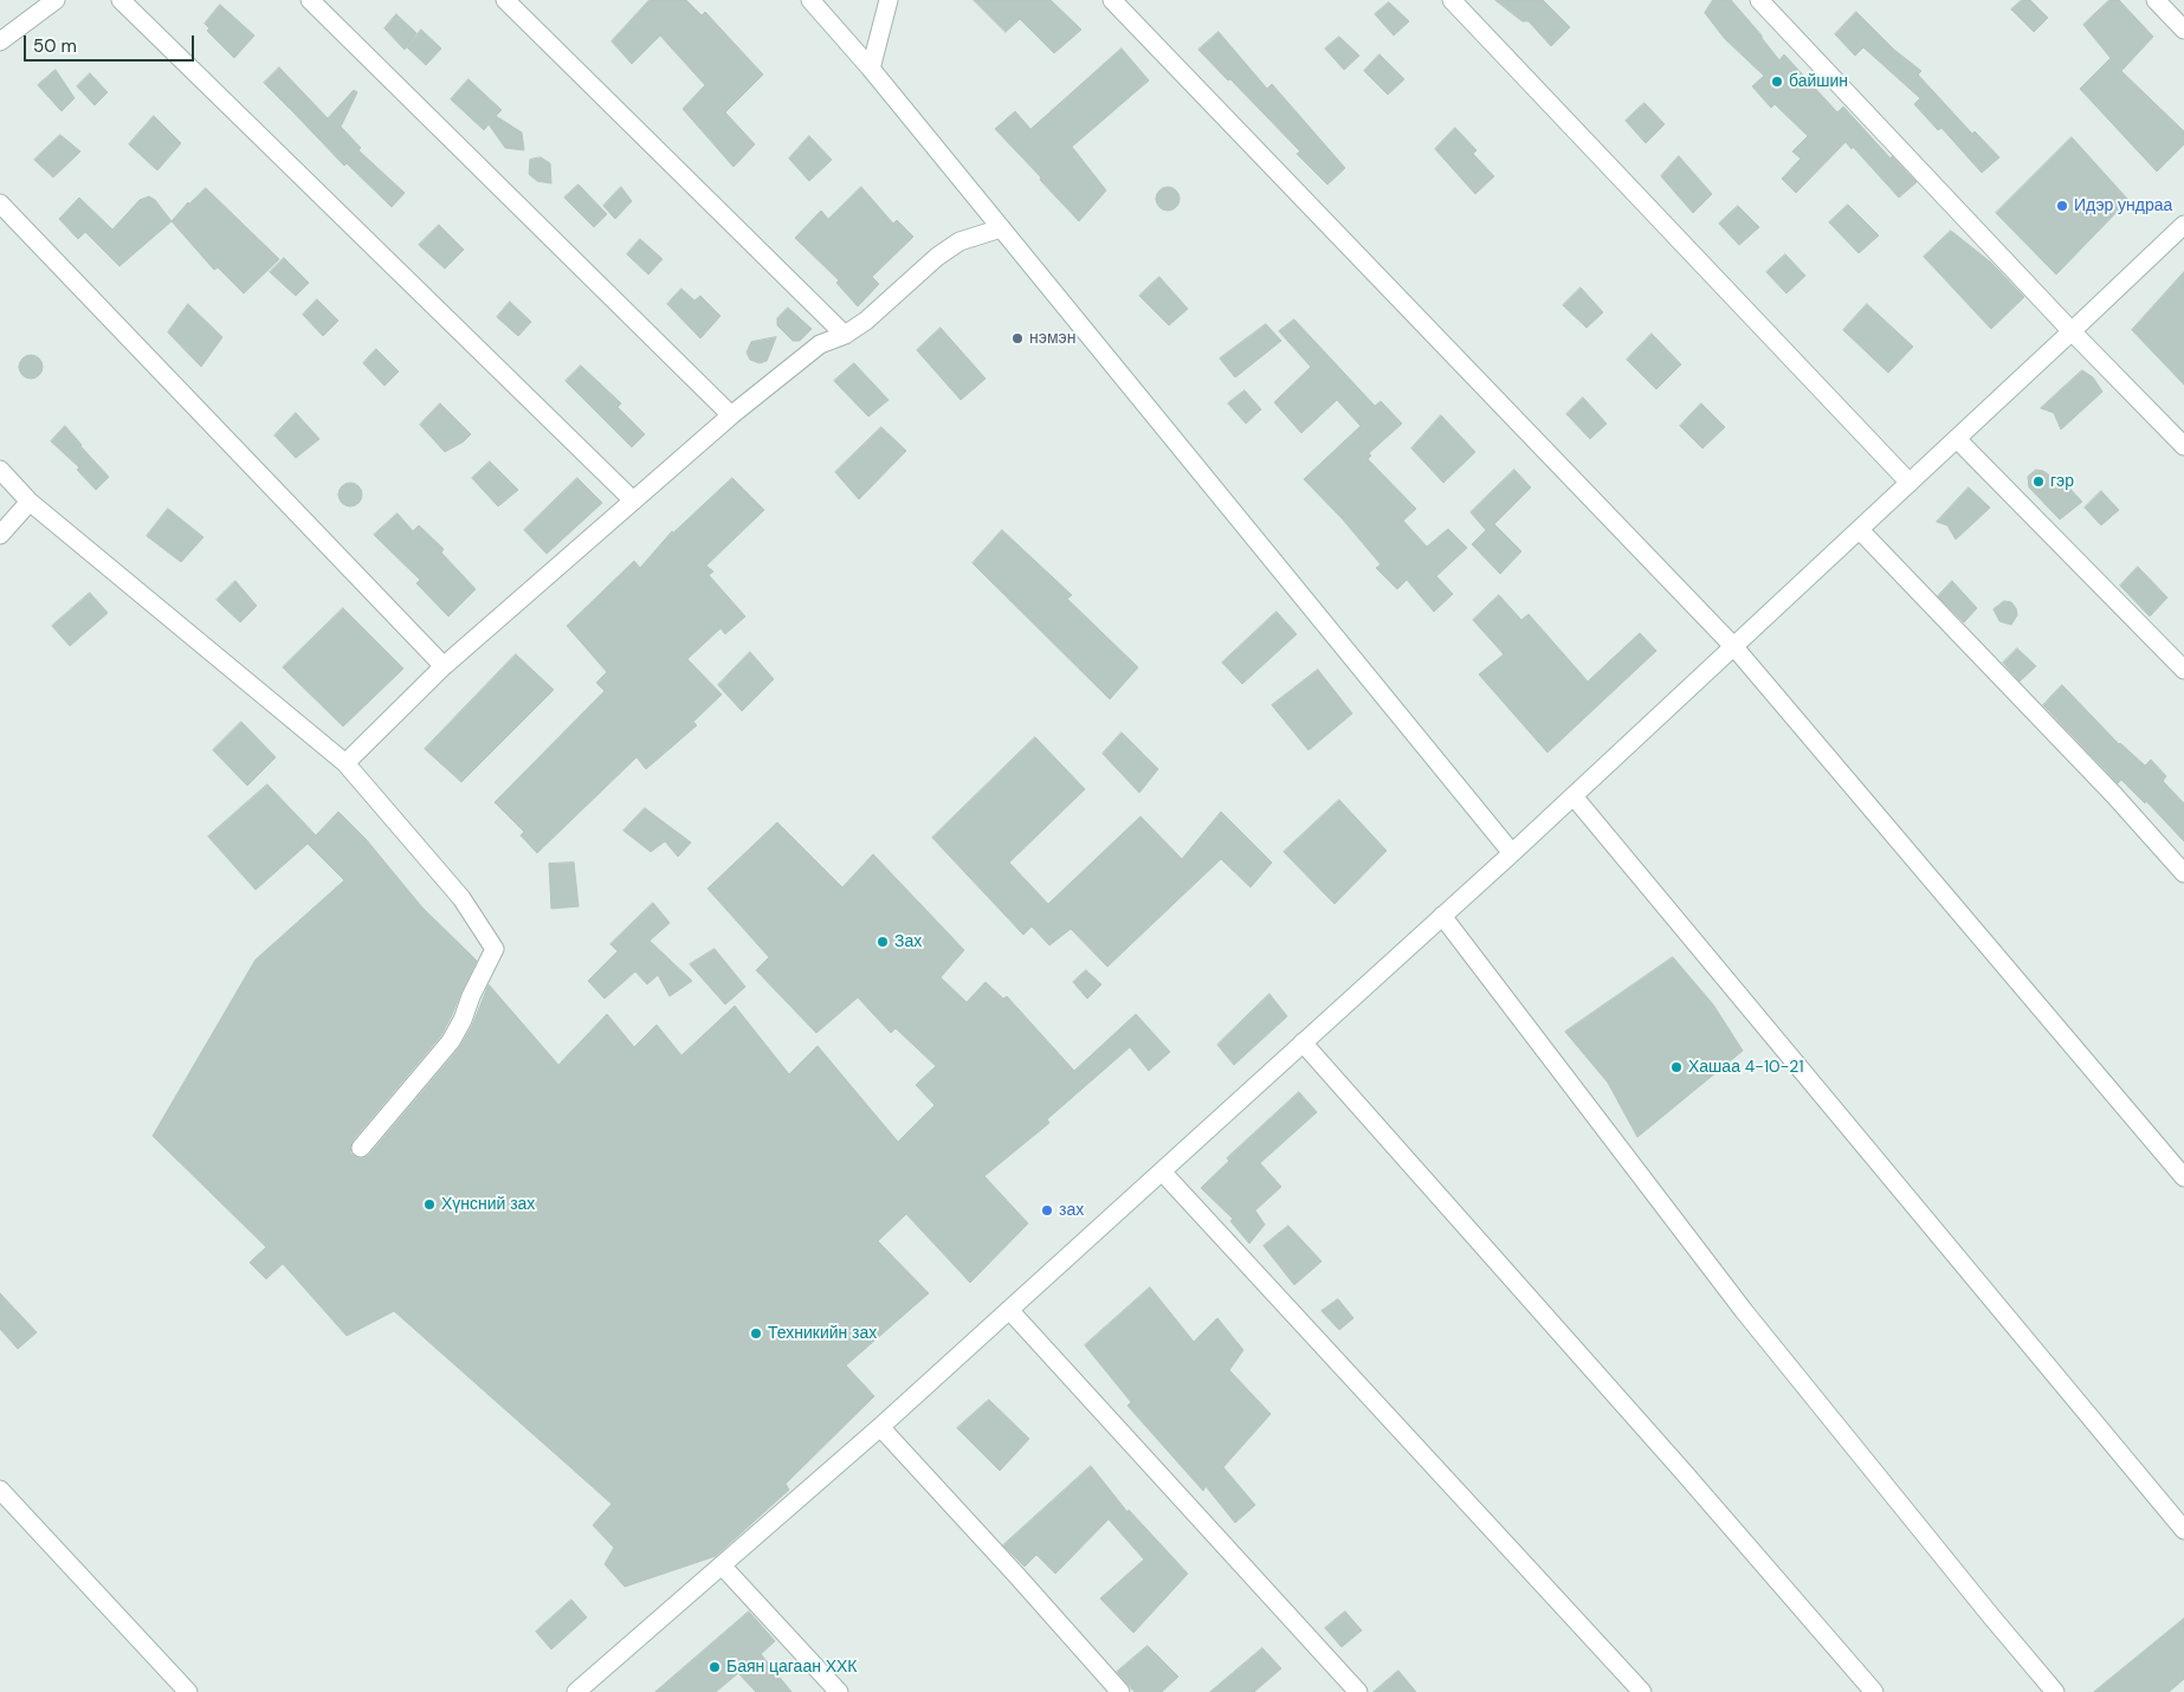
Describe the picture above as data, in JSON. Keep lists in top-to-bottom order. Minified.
{"places":["байшин","Идэр ундраа","нэмэн","гэр","Зах","Хашаа 4-10-21","Хүнсний зах","зах","Техникийн зах","Баян цагаан ХХК"],"scale_bar":"50 m"}
